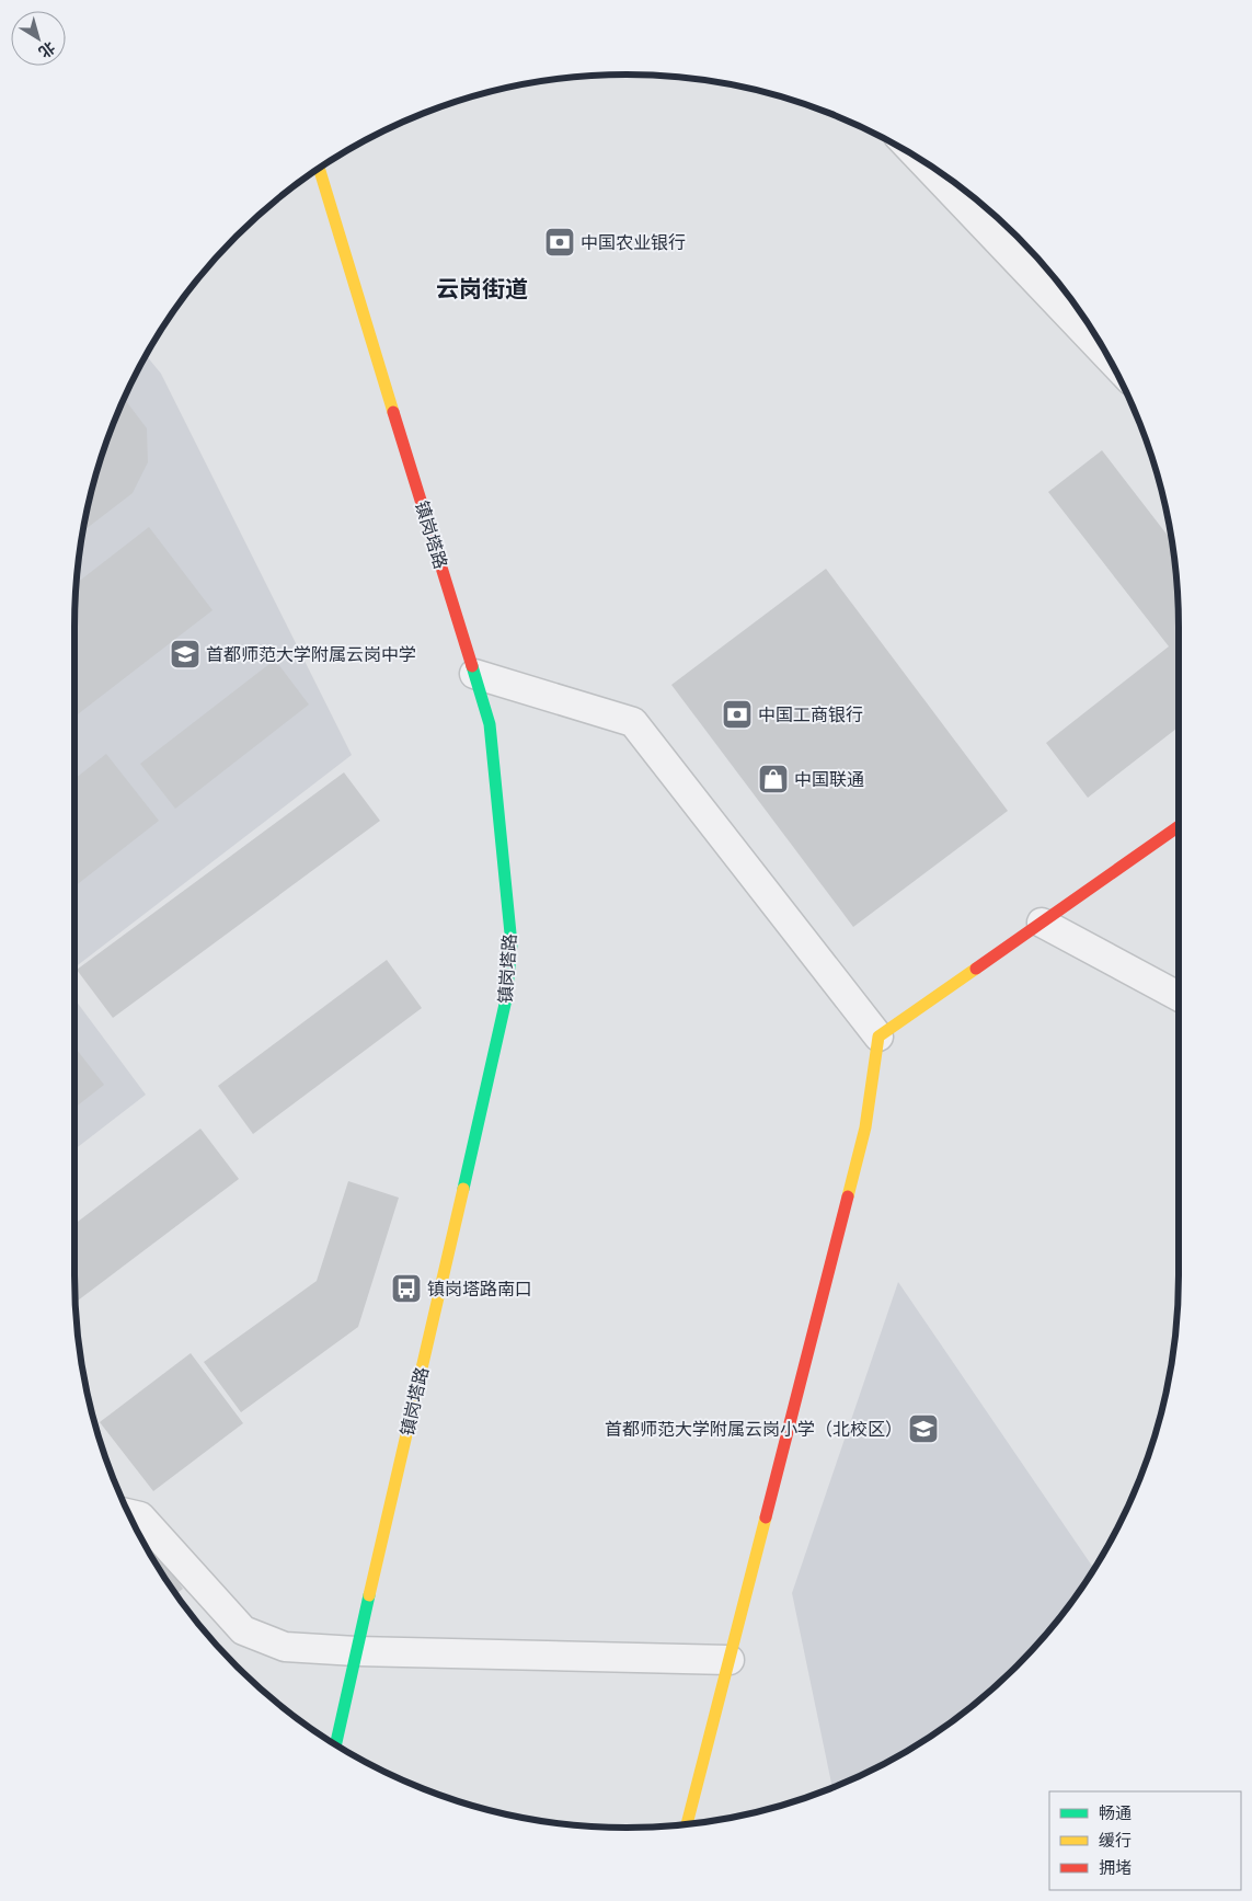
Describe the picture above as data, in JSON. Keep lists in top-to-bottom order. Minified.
{"streets":{"street":["镇岗塔路"]},"districts":["云岗街道"],"places":{"bank":["中国农业银行","中国工商银行"],"school or university":["首都师范大学附属云岗中学","首都师范大学附属云岗小学（北校区）"],"shop":["中国联通"],"bus stop":["镇岗塔路南口"]},"legend":["畅通","缓行","拥堵"],"north":"bottom right"}
